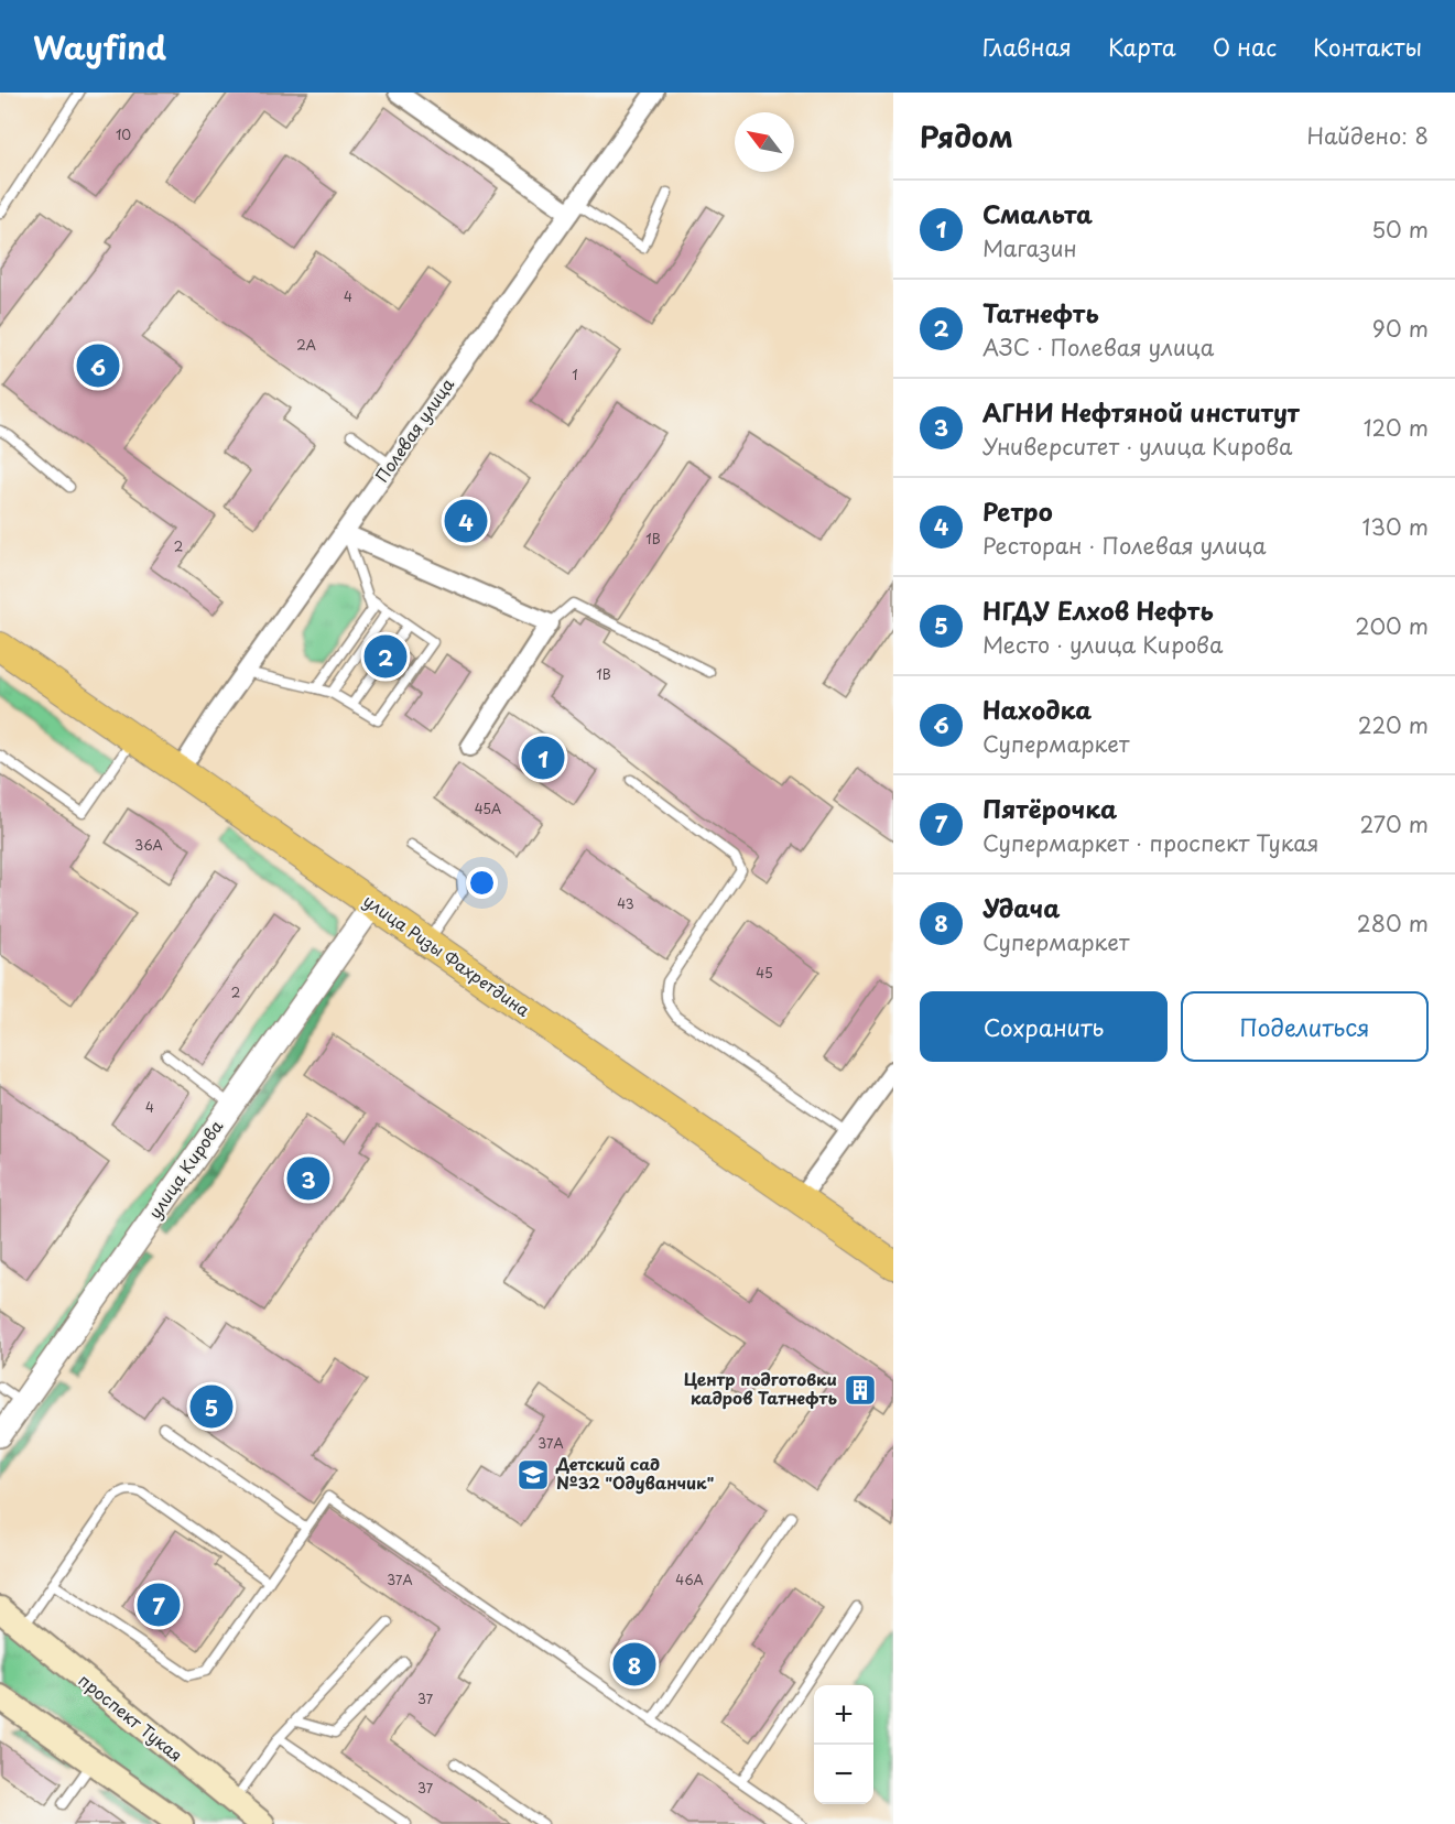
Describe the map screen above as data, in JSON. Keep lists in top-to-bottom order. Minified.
{"streets":{"main road":["улица Ризы Фахретдина","проспект Тукая"],"street":["Полевая улица","улица Кирова"]},"crossings":[["Полевая улица","улица Ризы Фахретдина"],["улица Ризы Фахретдина","улица Кирова"]],"places":{"building":["Центр подготовки кадров Татнефть"],"school or university":["Детский сад №32 \"Одуванчик\""]},"house_numbers":["10","4","2А","1","1В","2","1В","45А","36А","43","45","2","4","37А","37А","46А","37","37"],"north":"top left","page":{"header":"Wayfind","nav":["Главная","Карта","О нас","Контакты"],"heading":["Рядом","Найдено: 8"],"list":[{"mark":"1","name":"Смальта","note":"Магазин","value":"50 m"},{"mark":"2","name":"Татнефть","note":"АЗС · Полевая улица","value":"90 m"},{"mark":"3","name":"АГНИ Нефтяной институт","note":"Университет · улица Кирова","value":"120 m"},{"mark":"4","name":"Ретро","note":"Ресторан · Полевая улица","value":"130 m"},{"mark":"5","name":"НГДУ Елхов Нефть","note":"Место · улица Кирова","value":"200 m"},{"mark":"6","name":"Находка","note":"Супермаркет","value":"220 m"},{"mark":"7","name":"Пятёрочка","note":"Супермаркет · проспект Тукая","value":"270 m"},{"mark":"8","name":"Удача","note":"Супермаркет","value":"280 m"}],"pins":["6","4","2","1","3","5","7","8"],"buttons":["Сохранить","Поделиться"],"map_buttons":["+","−"]}}
